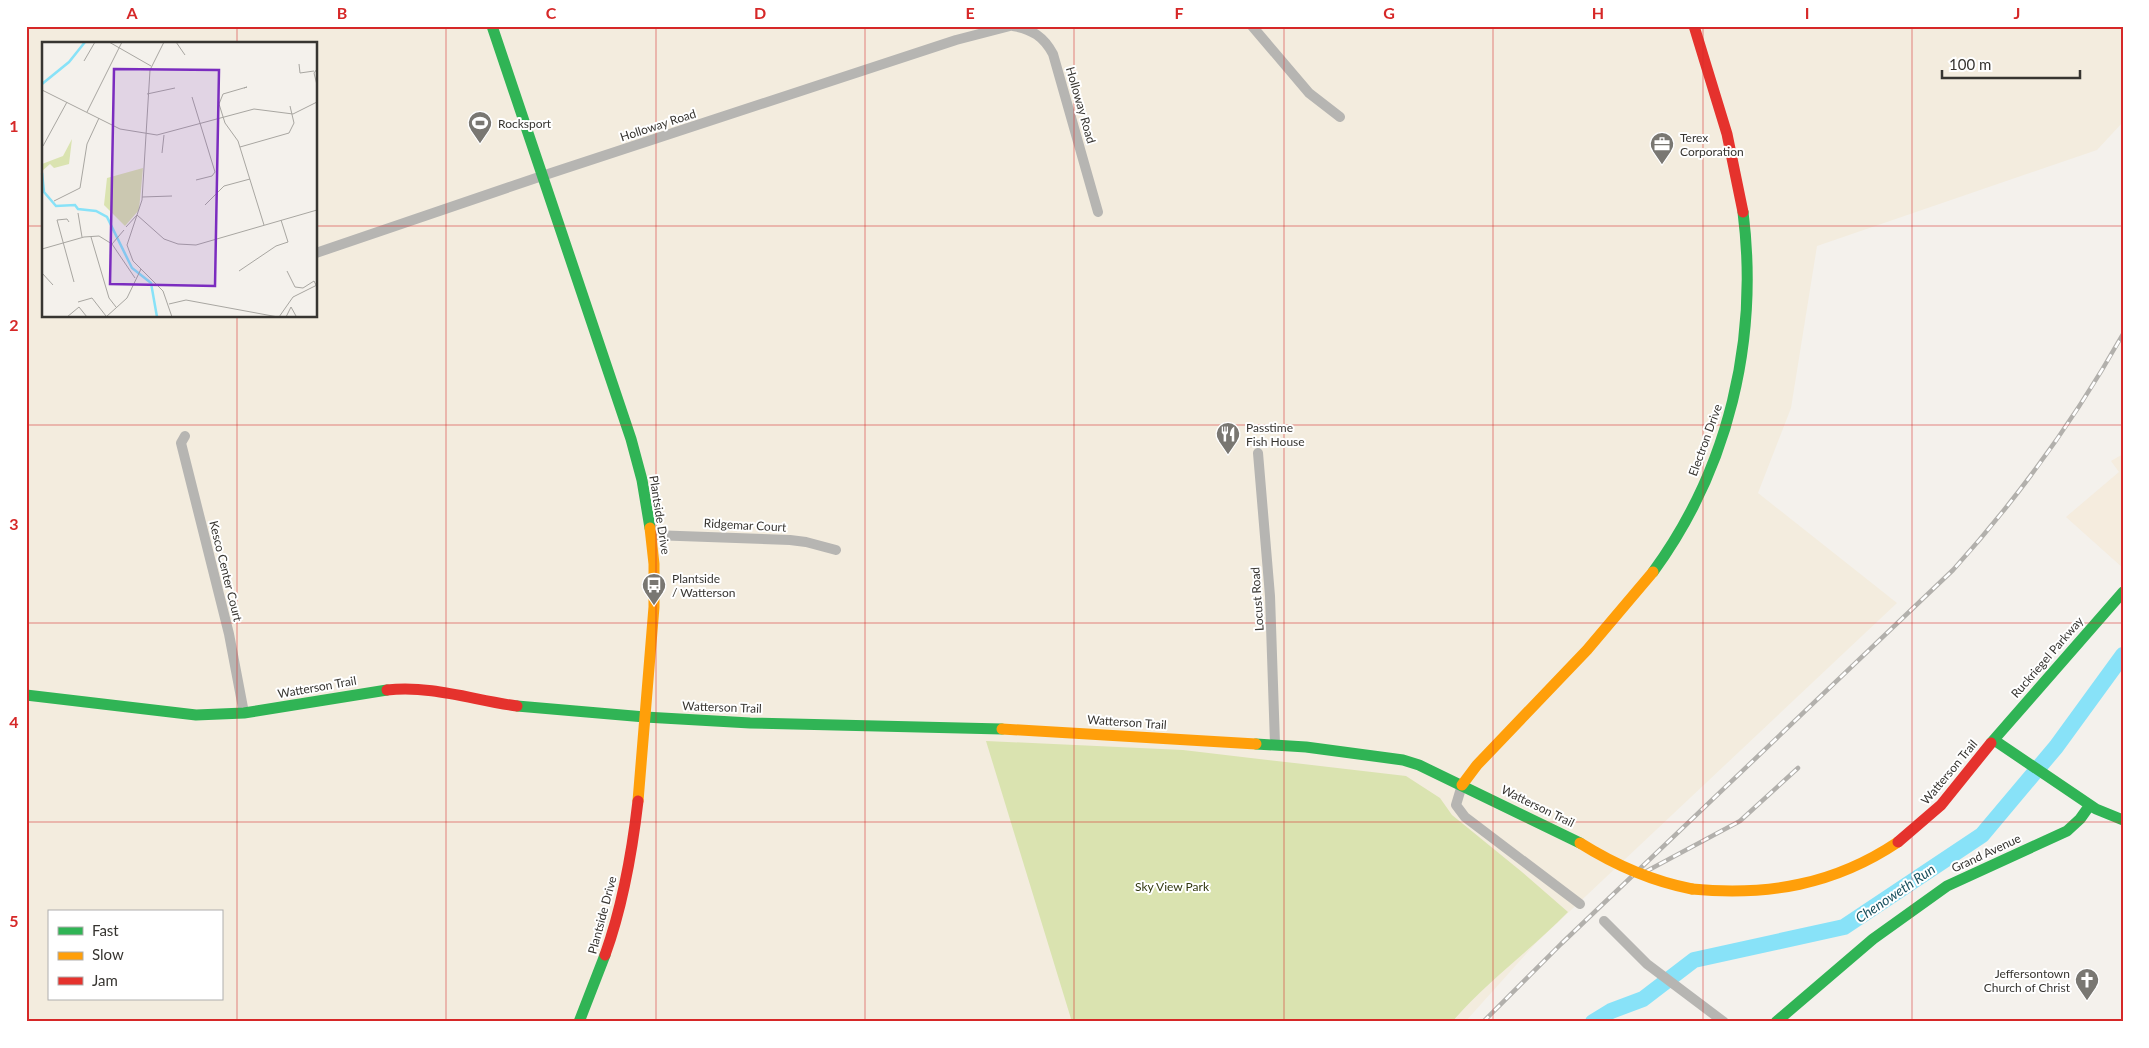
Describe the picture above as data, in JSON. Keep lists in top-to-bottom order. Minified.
{"streets":{"main road":["Electron Drive","Plantside Drive","Ruckriegel Parkway","Watterson Trail","Grand Avenue"],"street":["Holloway Road","Ridgemar Court","Kesco Center Court","Locust Road"]},"crossings":[["Holloway Road","Plantside Drive"],["Electron Drive","Watterson Trail"],["Plantside Drive","Ridgemar Court"],["Plantside Drive","Watterson Trail"],["Kesco Center Court","Watterson Trail"],["Locust Road","Watterson Trail"],["Ruckriegel Parkway","Watterson Trail"],["Watterson Trail","Grand Avenue"]],"water":["Chenoweth Run"],"parks":["Sky View Park"],"places":{"sports":["Rocksport"],"office":["Terex Corporation"],"restaurant":["Passtime Fish House"],"bus stop":["Plantside / Watterson"],"church":["Jeffersontown Church of Christ"]},"legend":["Fast","Slow","Jam"],"scale_bar":"100 m","grid":{"columns":["A","B","C","D","E","F","G","H","I","J"],"rows":["1","2","3","4","5"]}}
